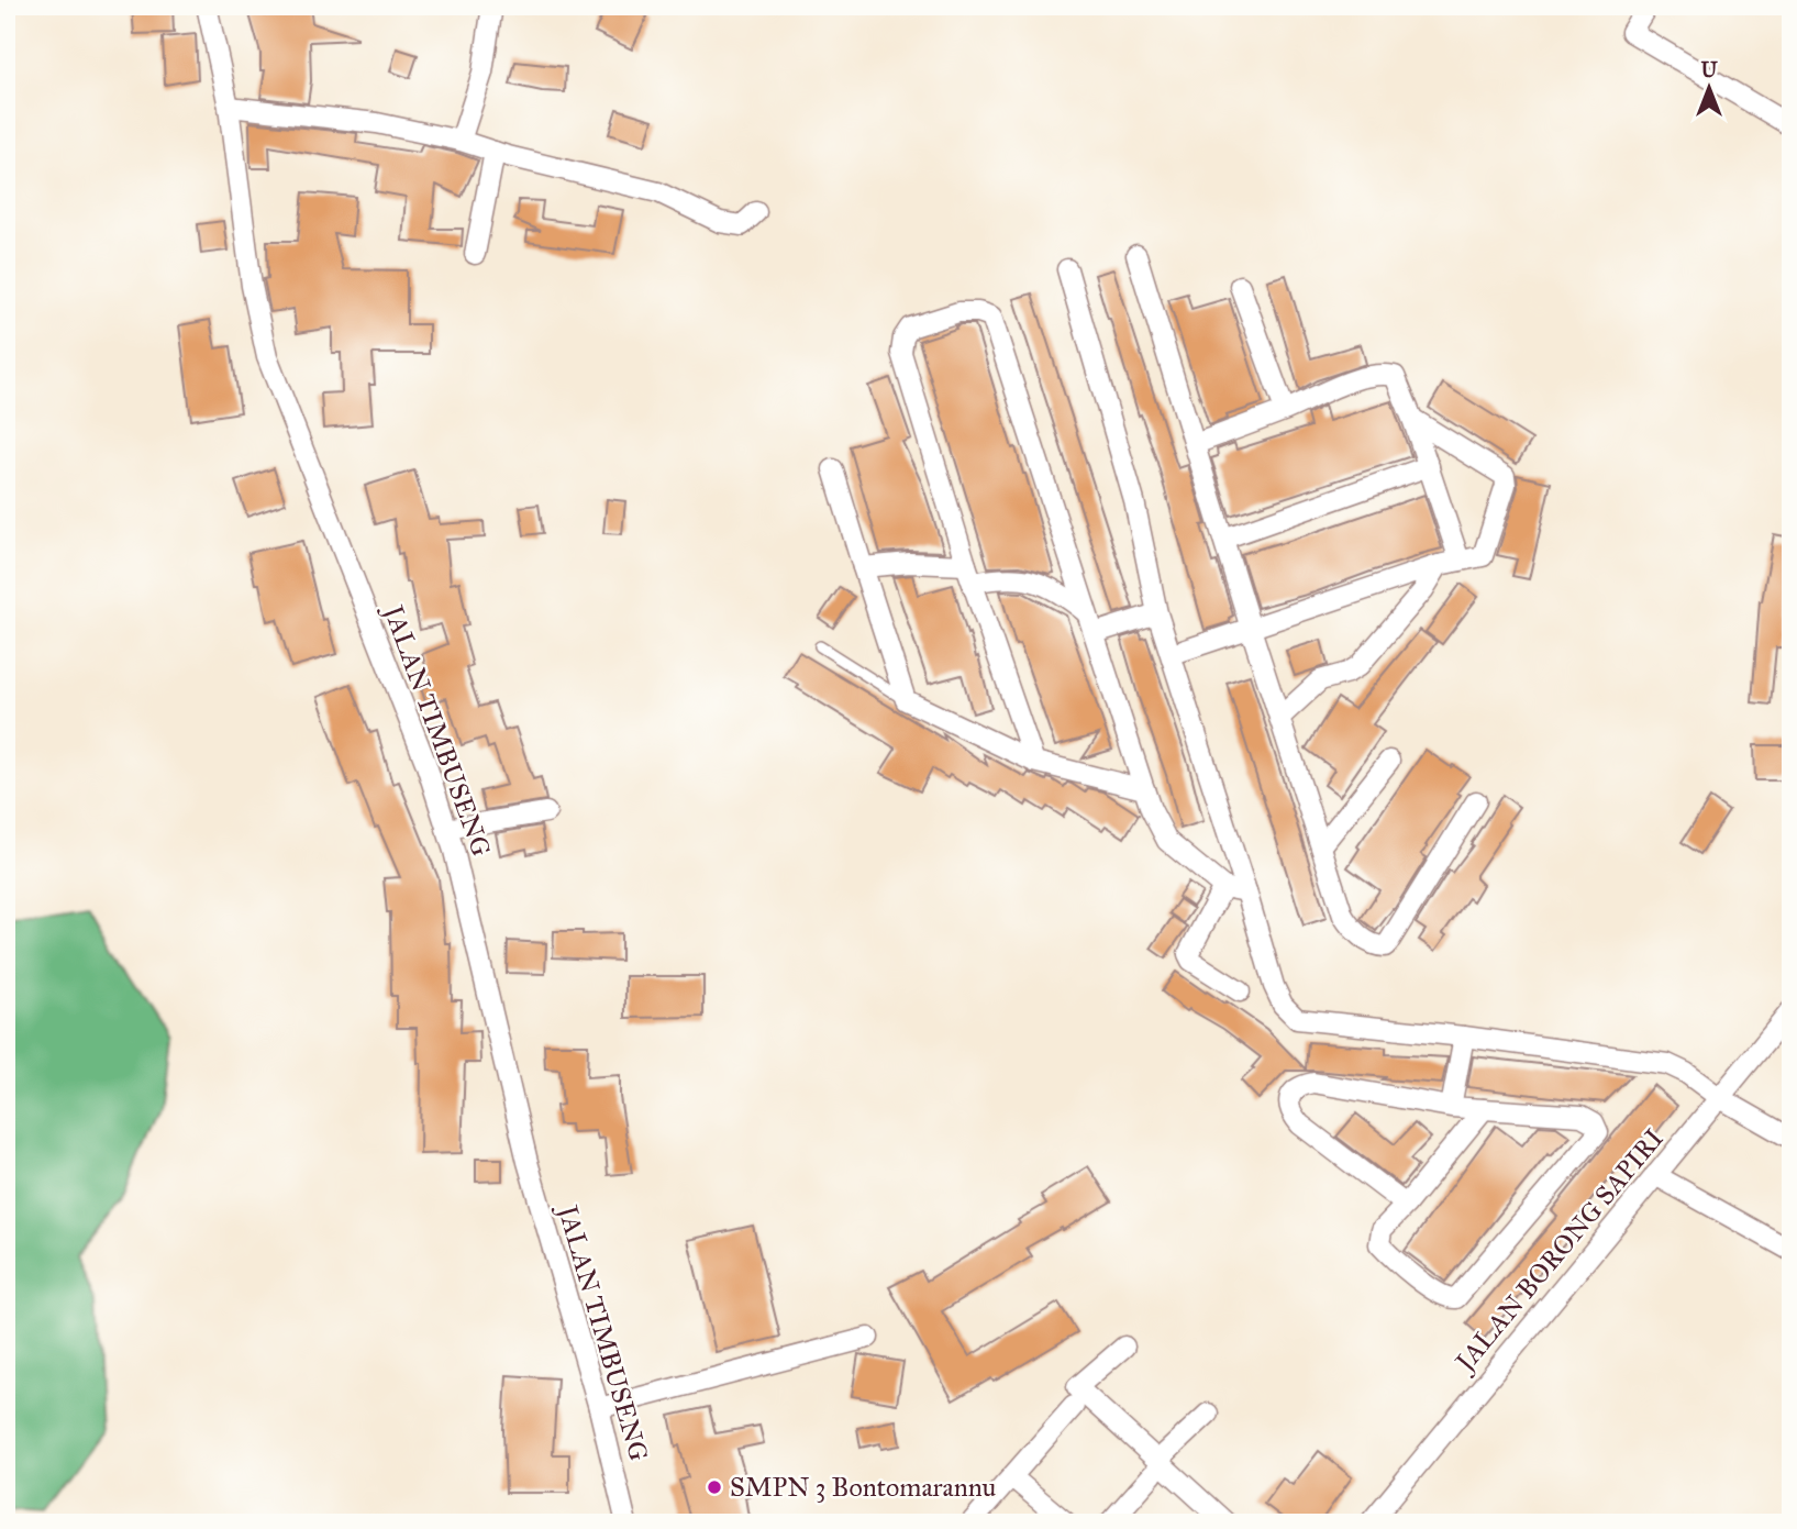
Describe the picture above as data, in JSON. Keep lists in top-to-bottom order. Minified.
{"streets":{"street":["JALAN TIMBUSENG","JALAN BORONG SAPIRI"]},"places":["SMPN 3 Bontomarannu"],"north":"top"}
